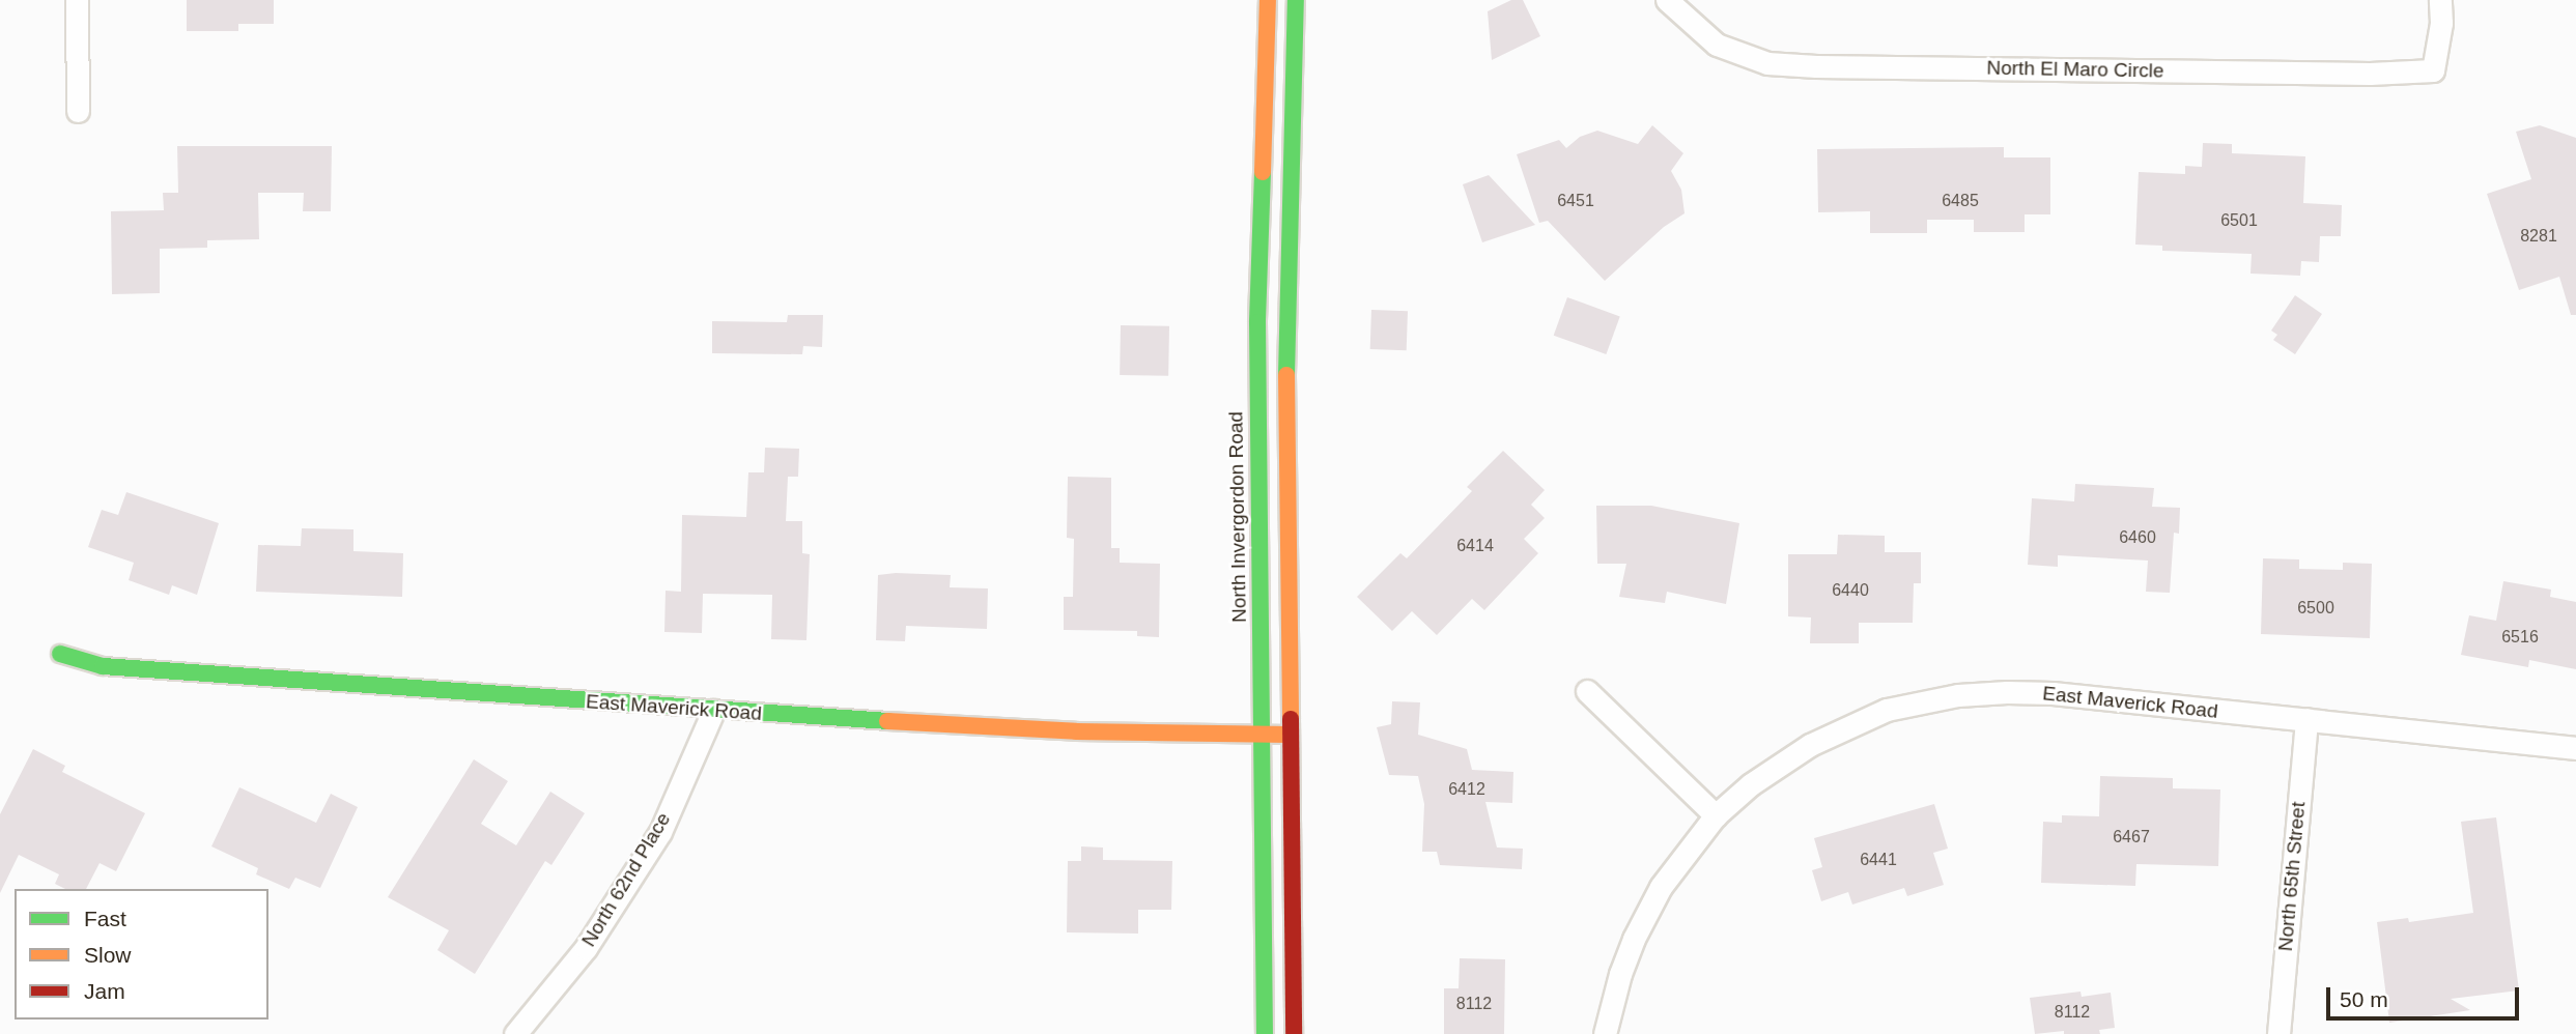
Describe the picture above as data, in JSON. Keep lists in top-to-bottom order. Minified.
{"streets":{"street":["North El Maro Circle","North Invergordon Road","East Maverick Road","North 65th Street","North 62nd Place"]},"crossings":[["North Invergordon Road","East Maverick Road"],["East Maverick Road","North 65th Street"],["East Maverick Road","North 62nd Place"]],"house_numbers":["6451","6485","6501","8281","6460","6414","6440","6500","6516","6412","6467","6441","8112","8112"],"legend":["Fast","Slow","Jam"],"scale_bar":"50 m"}
